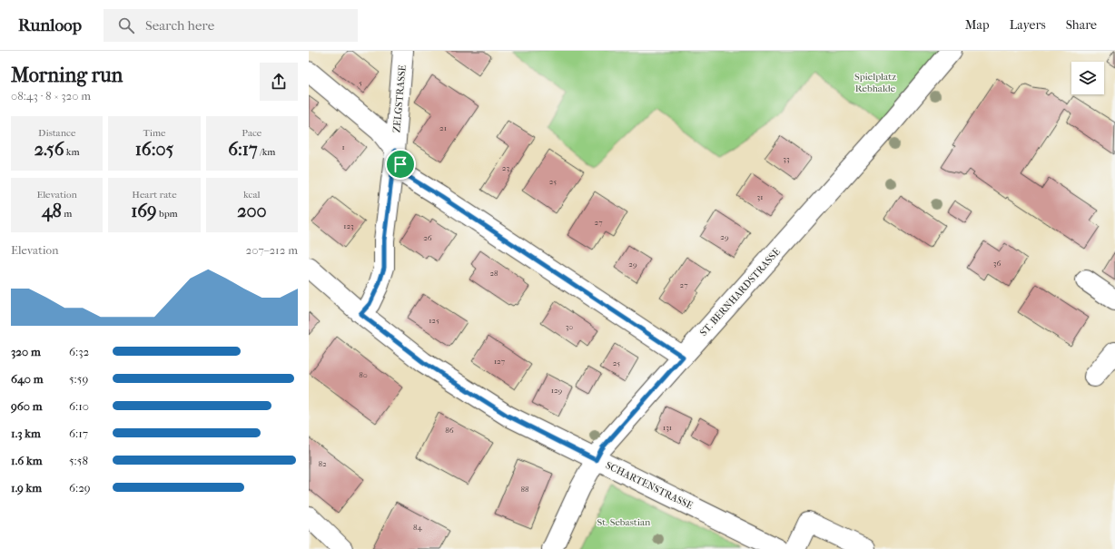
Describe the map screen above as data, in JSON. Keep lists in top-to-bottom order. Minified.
{"streets":{"street":["ZELGSTRASSE","ST. BERNHARDSTRASSE","SCHARTENSTRASSE"]},"crossings":[["ZELGSTRASSE","SCHARTENSTRASSE"],["ST. BERNHARDSTRASSE","SCHARTENSTRASSE"]],"parks":["Spielplatz Rebhalde","St. Sebastian"],"house_numbers":["5","21","1","33","23","25","31","27","123","29","26","36","29","28","27","125","30","127","25","80","129","131","86","82","88","84"],"page":{"header":"Runloop","search":"Search here","nav":["Map","Layers","Share"],"heading":["Morning run","08:43 · 8 × 320 m"],"stats":[["Distance","2.56 km"],["Time","16:05"],["Pace","6:17 /km"],["Elevation","48 m"],["Heart rate","169 bpm"],["kcal","200"]],"chart":["Elevation","207–212 m"],"list":[{"name":"320 m","note":"6:32"},{"name":"640 m","note":"5:59"},{"name":"960 m","note":"6:10"},{"name":"1.3 km","note":"6:17"},{"name":"1.6 km","note":"5:58"},{"name":"1.9 km","note":"6:29"}]}}
